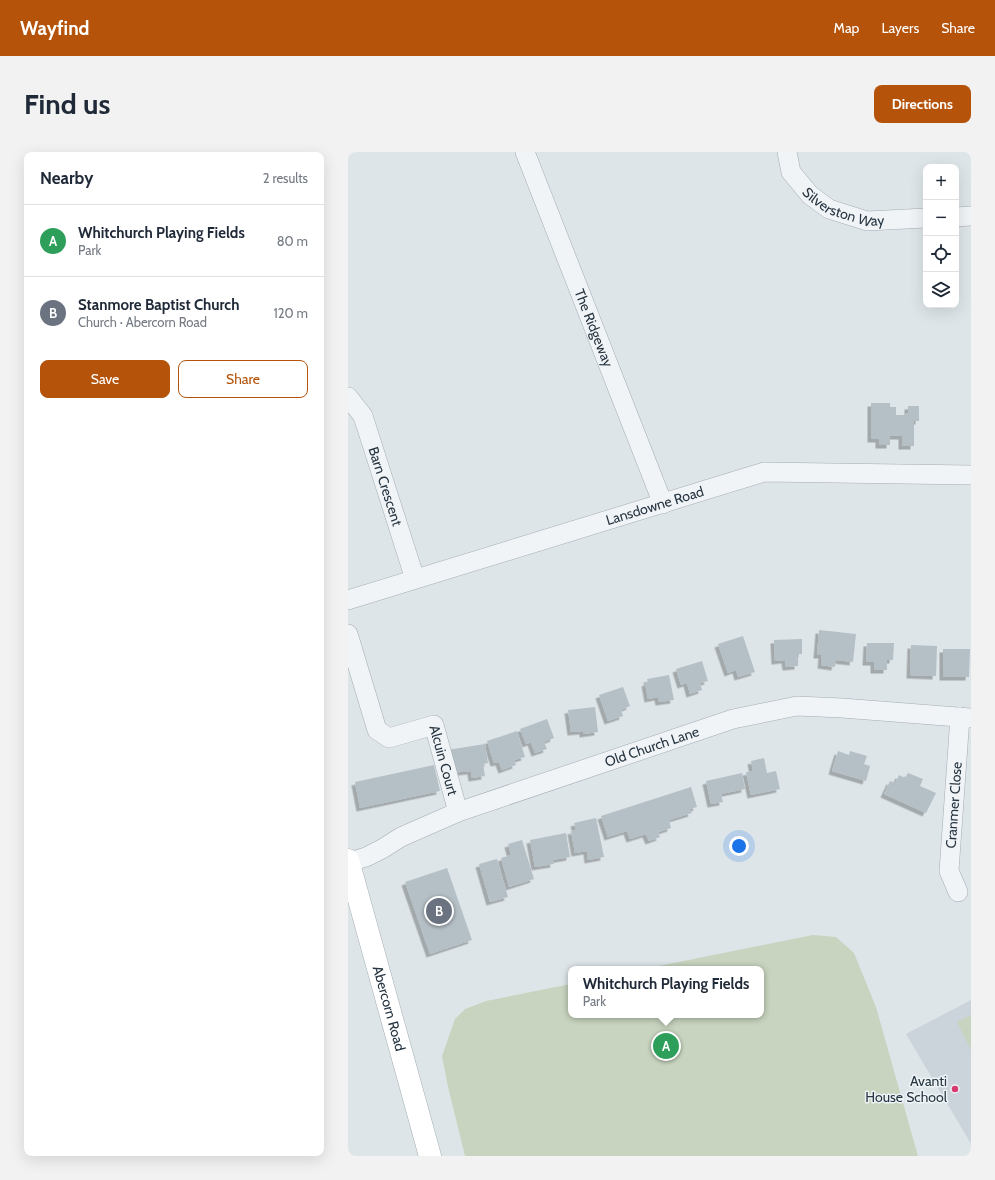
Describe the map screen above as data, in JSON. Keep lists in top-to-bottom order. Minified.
{"streets":{"street":["Silverston Way","The Ridgeway","Barn Crescent","Lansdowne Road","Old Church Lane","Alcuin Court","Cranmer Close","Abercorn Road"]},"crossings":[["The Ridgeway","Lansdowne Road"],["Barn Crescent","Lansdowne Road"],["Old Church Lane","Alcuin Court"],["Old Church Lane","Cranmer Close"],["Old Church Lane","Abercorn Road"]],"places":["Avanti House School"],"page":{"header":"Wayfind","nav":["Map","Layers","Share"],"buttons":["Directions",["Save","Share"]],"title":"Find us","heading":["Nearby","2 results"],"map_buttons":["+","−"],"list":[{"mark":"A","name":"Whitchurch Playing Fields","note":"Park","value":"80 m"},{"mark":"B","name":"Stanmore Baptist Church","note":"Church · Abercorn Road","value":"120 m"}],"pins":["B","A"],"popup":["Whitchurch Playing Fields","Park"]}}
